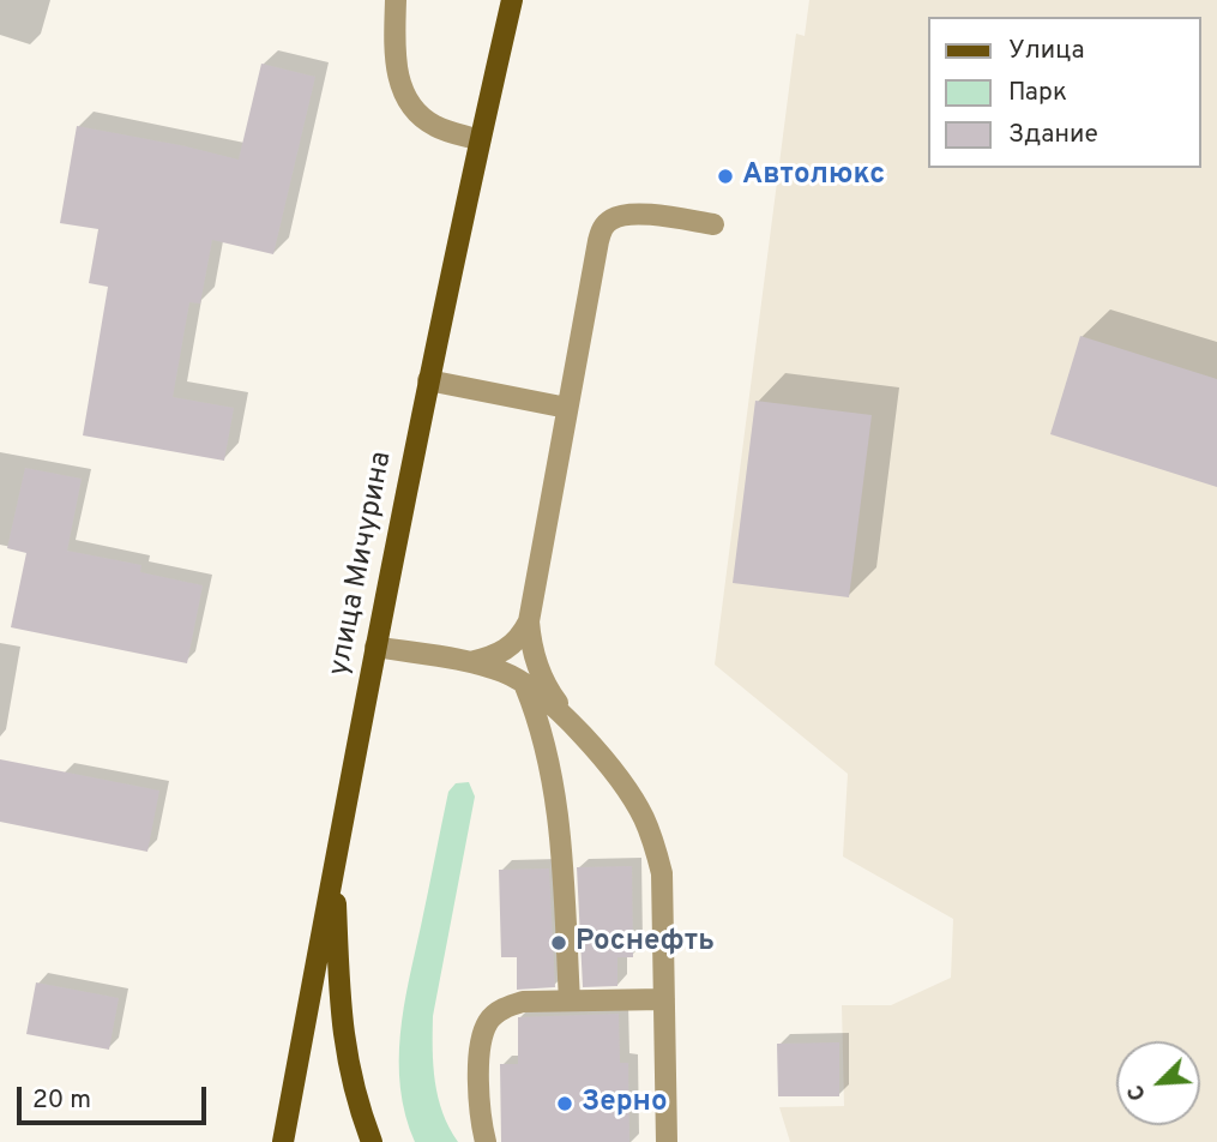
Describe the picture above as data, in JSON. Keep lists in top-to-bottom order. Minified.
{"streets":{"main road":["улица Мичурина"]},"places":["Автолюкс","Роснефть","Зерно"],"legend":["Улица","Парк","Здание"],"scale_bar":"20 m","north":"bottom left"}
